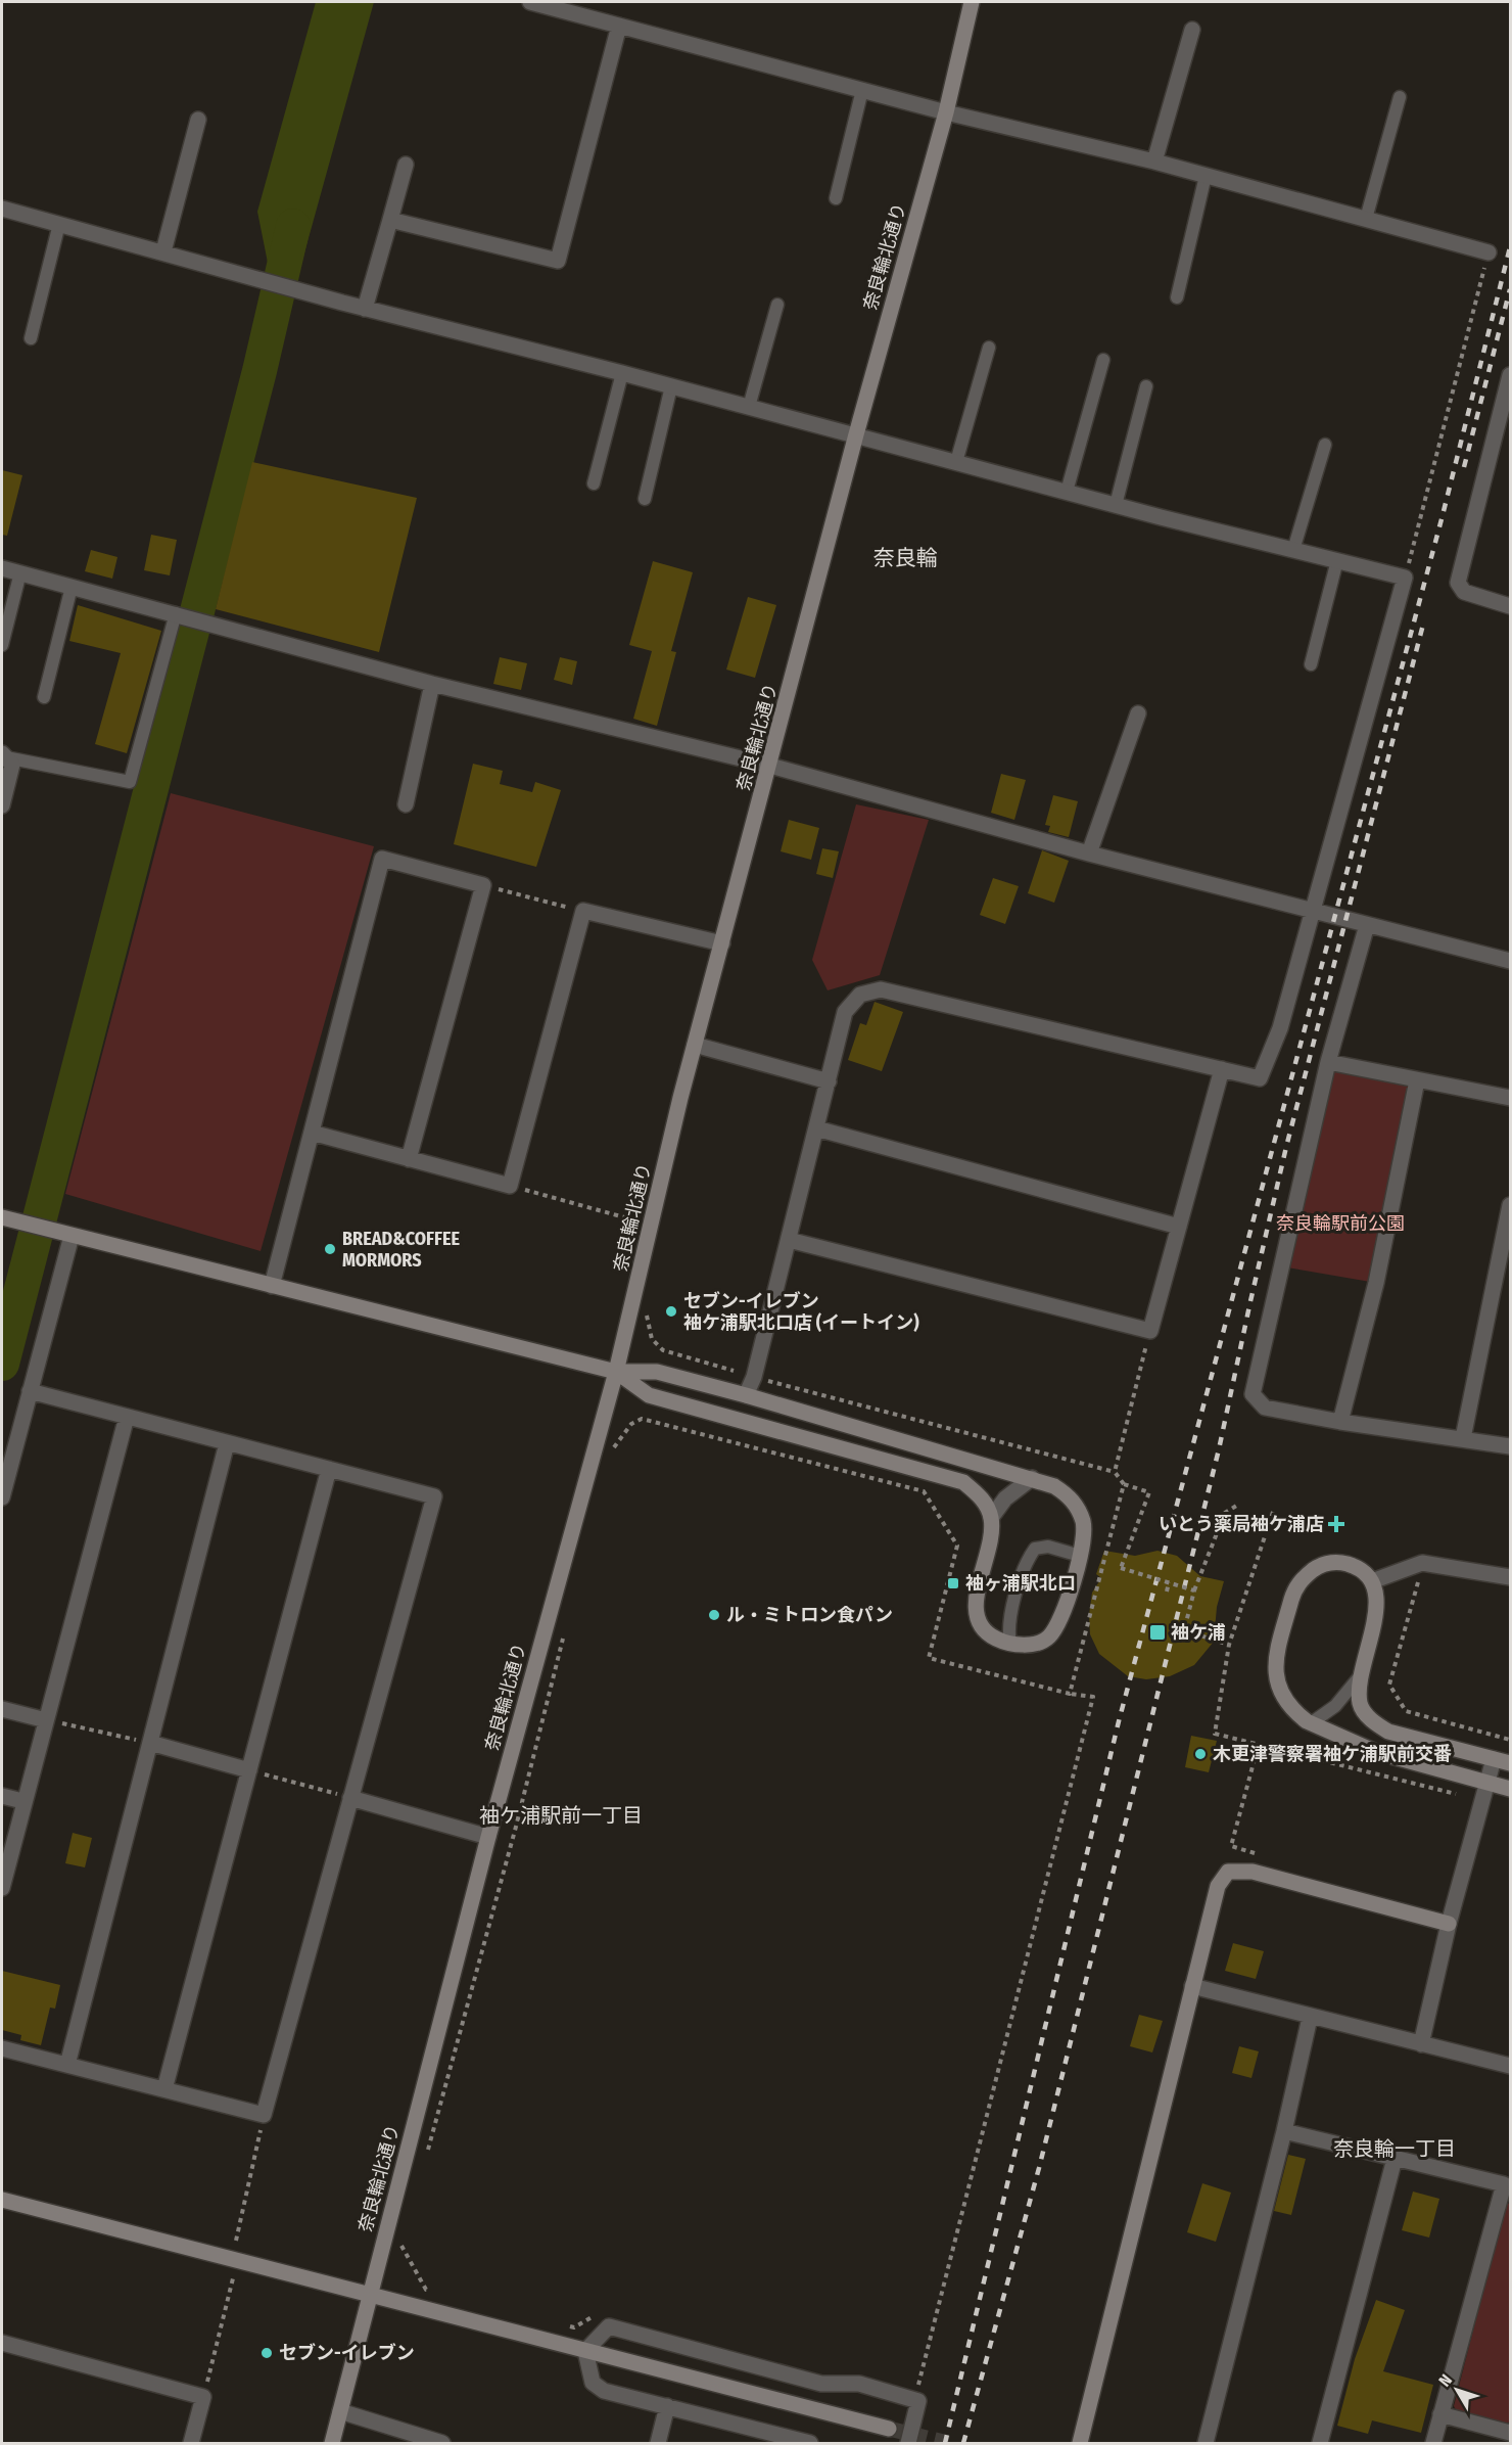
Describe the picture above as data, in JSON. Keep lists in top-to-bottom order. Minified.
{"streets":{"street":["奈良輪北通り"]},"districts":["奈良輪","袖ケ浦駅前一丁目","奈良輪一丁目"],"parks":["奈良輪駅前公園"],"places":{"other":["BREAD&COFFEE MORMORS","セブン-イレブン 袖ケ浦駅北口店 (イートイン)","ル・ミトロン食パン","木更津警察署袖ケ浦駅前交番","セブン-イレブン"],"health":["いとう薬局袖ケ浦店"],"transit":["袖ヶ浦駅北口","袖ケ浦"]},"north":"top left"}
